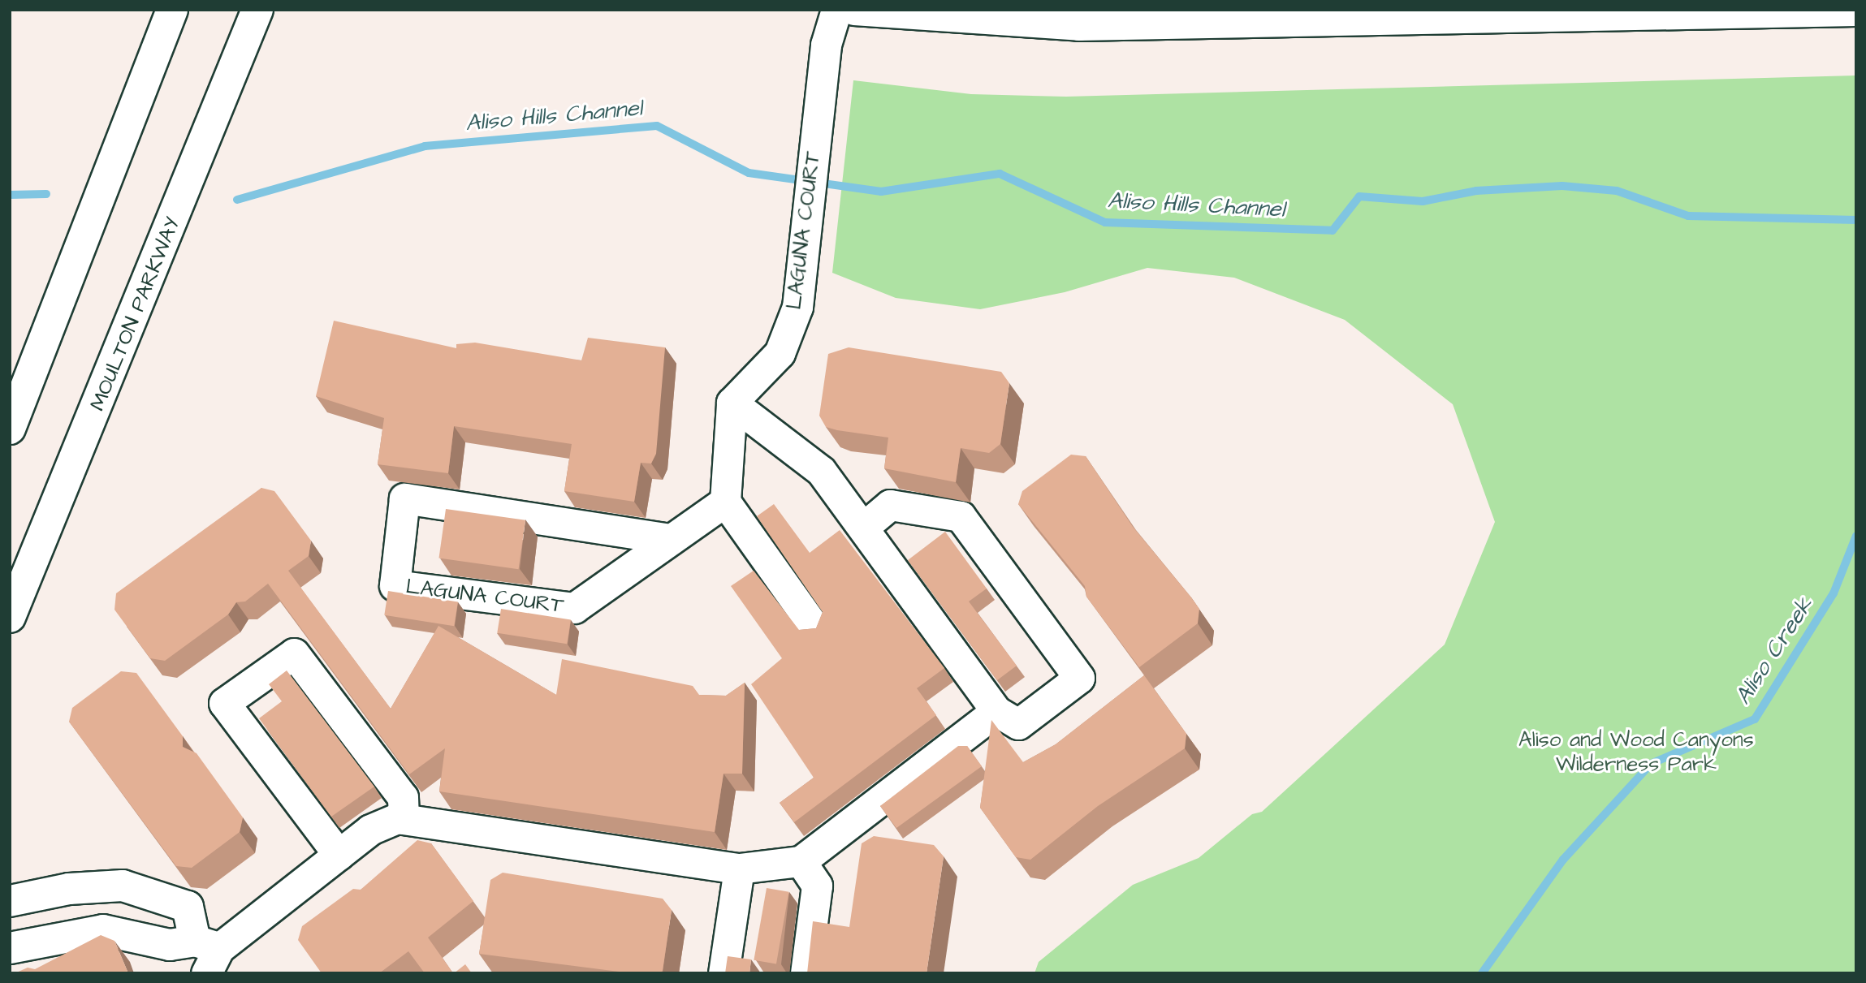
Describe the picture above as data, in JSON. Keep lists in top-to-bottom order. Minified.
{"streets":{"main road":["MOULTON PARKWAY"],"street":["LAGUNA COURT"]},"water":["Aliso Hills Channel","Aliso Creek"],"parks":["Aliso and Wood Canyons Wilderness Park"]}
